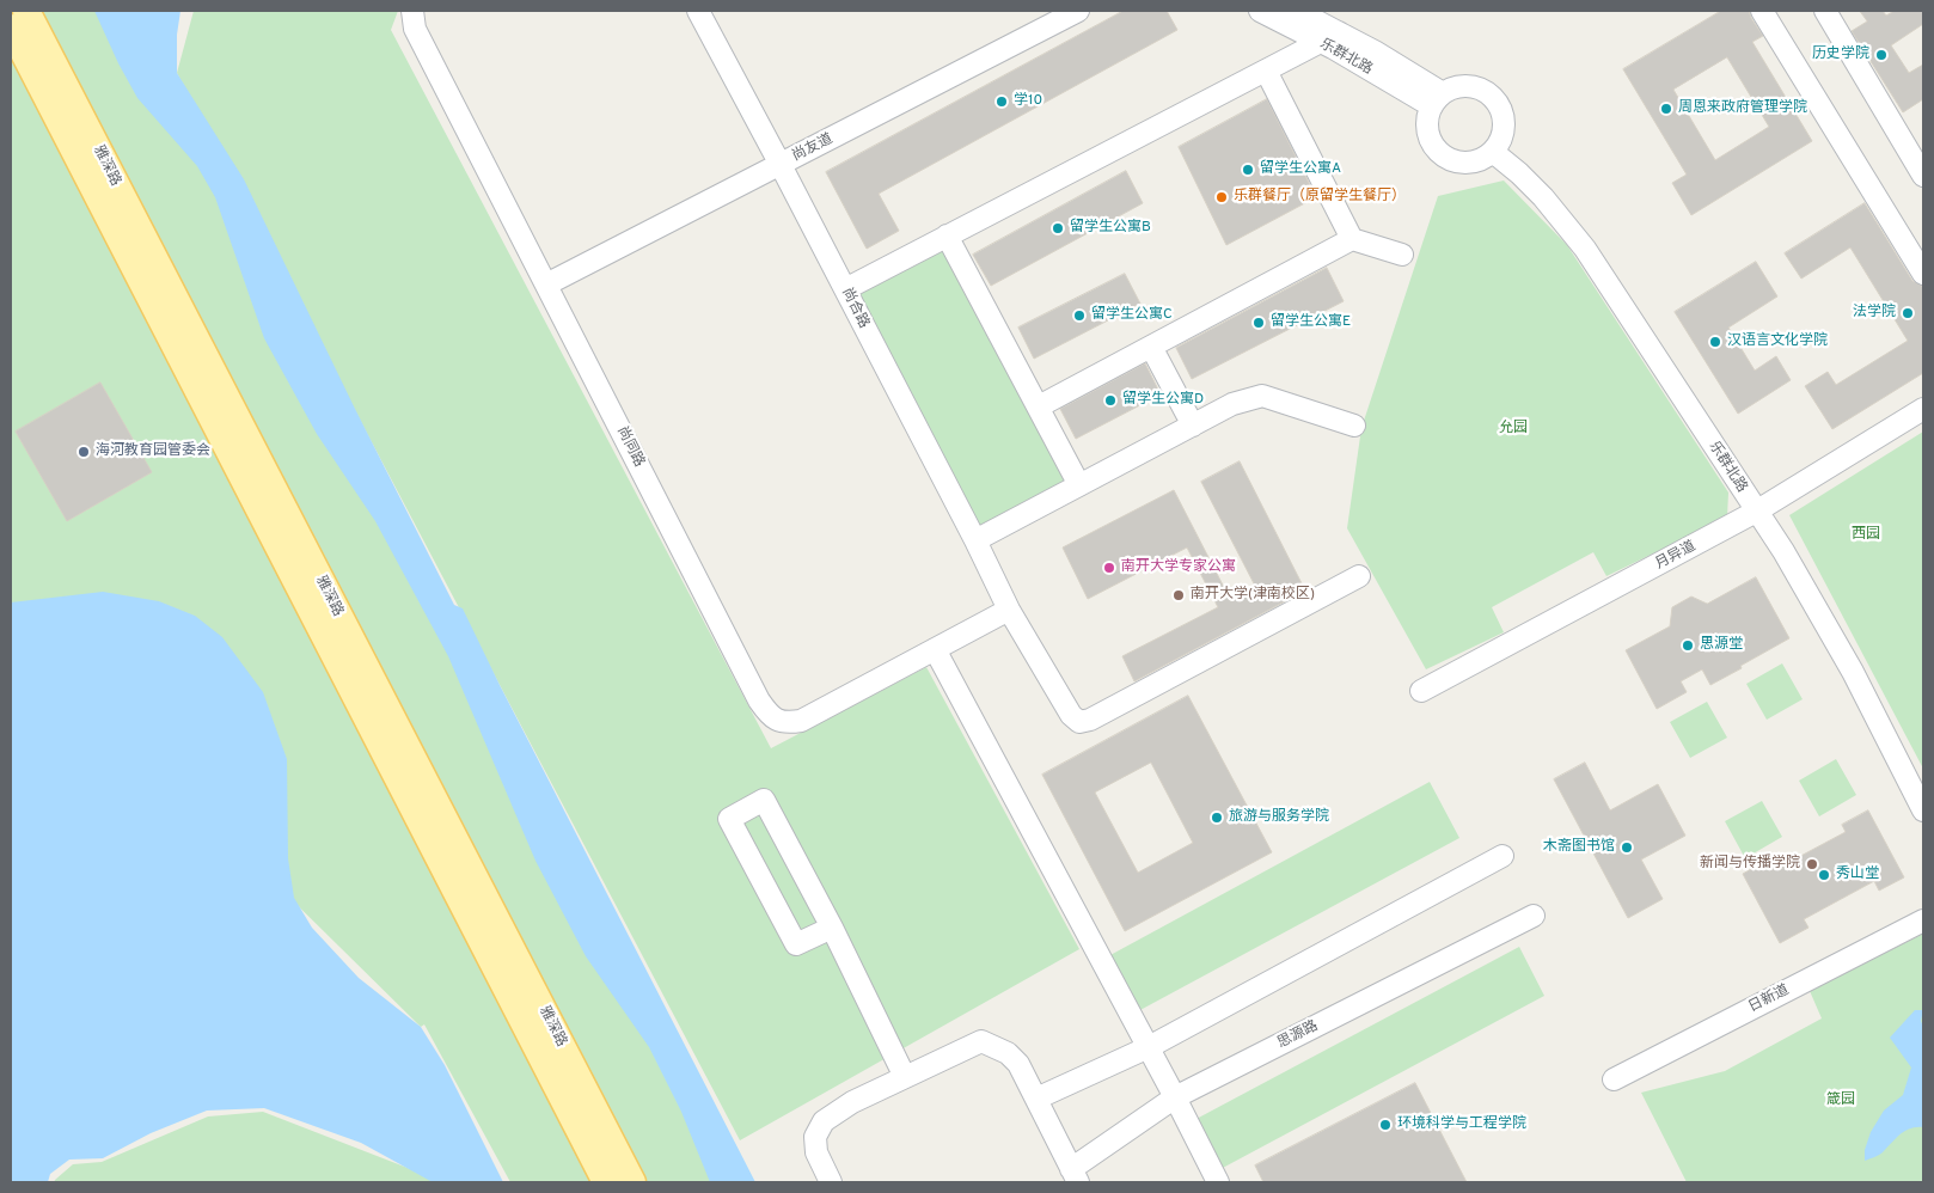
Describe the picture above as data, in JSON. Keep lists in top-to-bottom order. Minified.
{"streets":{"main road":["雅深路"],"street":["乐群北路","尚友道","尚合路","尚同路","月异道","日新道","思源路"]},"crossings":[["乐群北路","月异道"],["尚友道","尚合路"],["尚友道","尚同路"],["尚合路","尚同路"]],"parks":["允园","西园","箴园"],"places":["历史学院","学10","周恩来政府管理学院","留学生公寓A","乐群餐厅（原留学生餐厅）","留学生公寓B","法学院","留学生公寓C","留学生公寓E","汉语言文化学院","留学生公寓D","海河教育园管委会","南开大学专家公寓","南开大学(津南校区)","思源堂","旅游与服务学院","木斋图书馆","新闻与传播学院","秀山堂","环境科学与工程学院"]}
